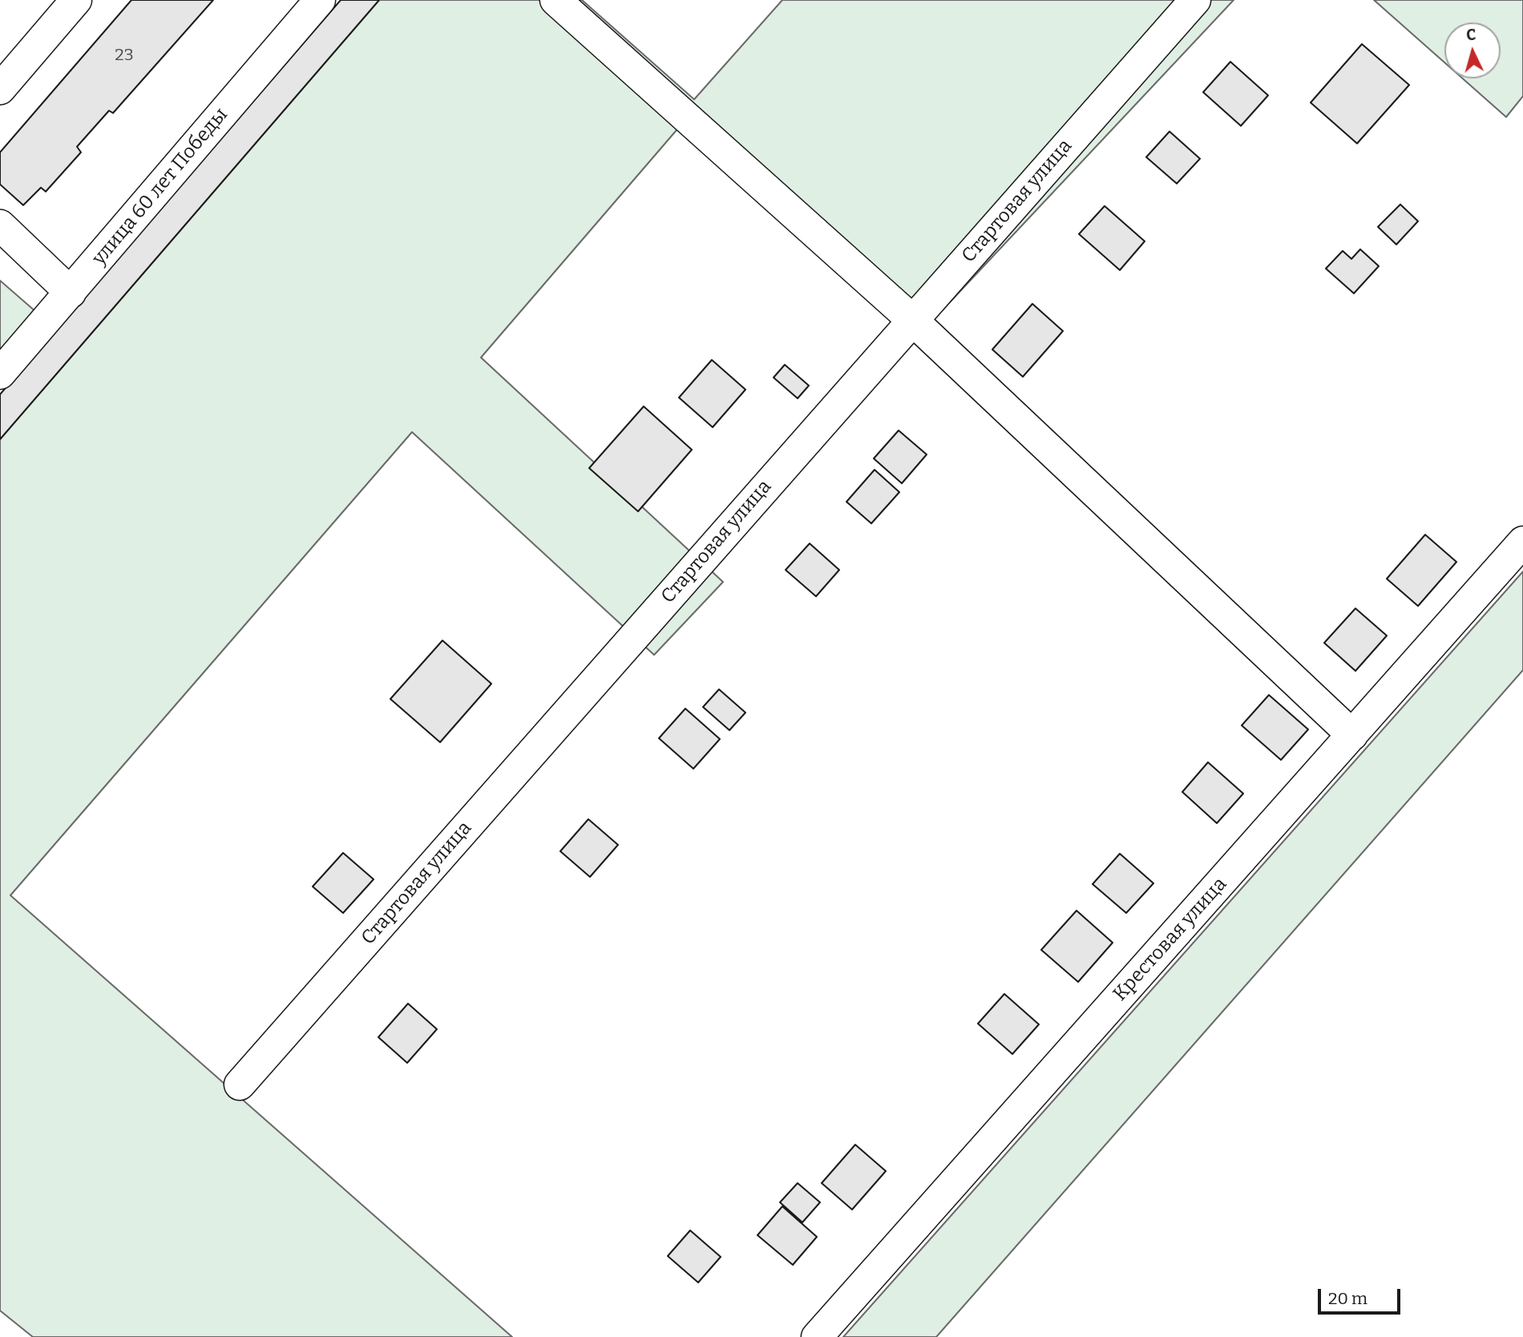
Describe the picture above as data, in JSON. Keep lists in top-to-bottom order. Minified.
{"streets":{"street":["улица 60 лет Победы","Стартовая улица","Крестовая улица"]},"house_numbers":["23"],"scale_bar":"20 m","north":"top"}
